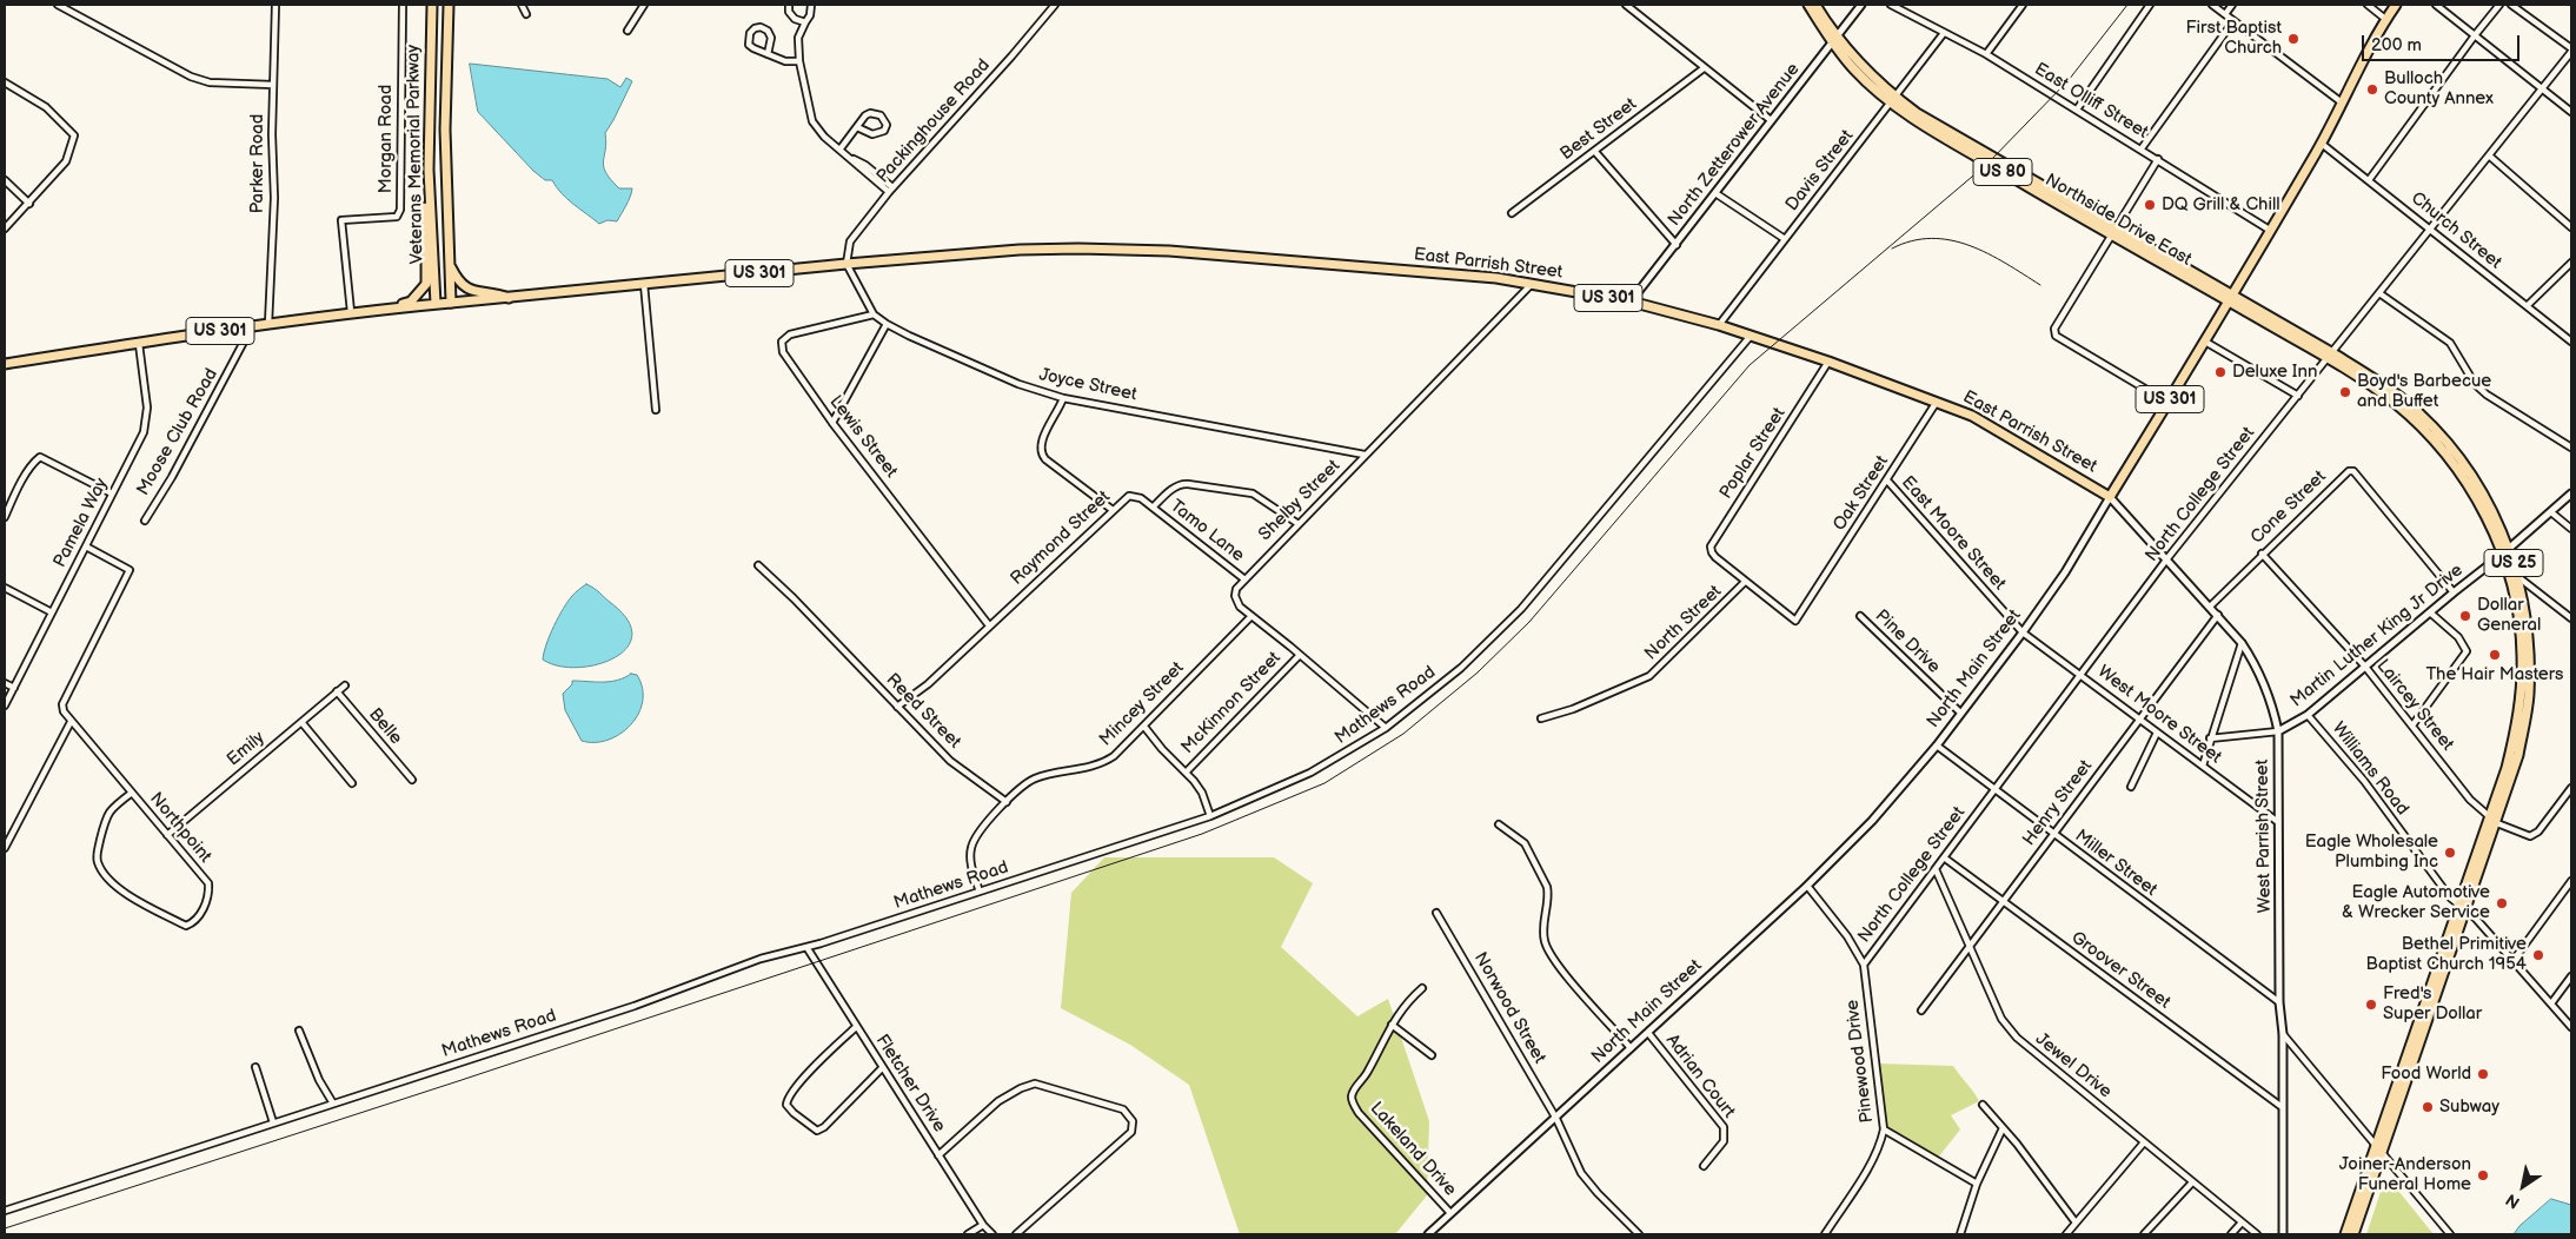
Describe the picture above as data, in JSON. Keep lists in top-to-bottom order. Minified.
{"streets":{"main road":["Veterans Memorial Parkway","US 80","Northside Drive East","East Parrish Street","US 301","US 25","North Main Street"],"street":["East Olliff Street","Packinghouse Road","Best Street","Morgan Road","North Zetterower Avenue","Parker Road","Davis Street","Church Street","Joyce Street","Moose Club Road","Lewis Street","Poplar Street","Oak Street","North College Street","Shelby Street","Cone Street","Pamela Way","Tamo Lane","East Moore Street","Raymond Street","North Street","Martin Luther King Jr Drive","Pine Drive","McKinnon Street","Mincey Street","Mathews Road","Laircey Street","Reed Street","West Moore Street","Belle","Emily","Williams Road","Henry Street","Northpoint","West Parrish Street","Miller Street","Groover Street","Norwood Street","Pinewood Drive","Jewel Drive","Adrian Court","Fletcher Drive","Lakeland Drive"]},"crossings":[["East Olliff Street","Davis Street"],["East Olliff Street","North Main Street"],["Packinghouse Road","East Parrish Street"],["Packinghouse Road","US 301"],["Packinghouse Road","Joyce Street"],["Morgan Road","US 301"],["North Zetterower Avenue","Northside Drive East"],["North Zetterower Avenue","East Parrish Street"],["Veterans Memorial Parkway","US 301"],["Parker Road","US 301"],["Davis Street","Northside Drive East"],["Davis Street","East Parrish Street"],["Northside Drive East","US 25"],["Northside Drive East","North Main Street"],["Church Street","North College Street"],["Church Street","North Main Street"],["East Parrish Street","US 301"],["East Parrish Street","Joyce Street"],["East Parrish Street","Poplar Street"],["East Parrish Street","Oak Street"],["East Parrish Street","Shelby Street"],["East Parrish Street","North Main Street"],["East Parrish Street","Mathews Road"],["East Parrish Street","West Parrish Street"],["US 301","Joyce Street"],["US 301","Moose Club Road"],["US 301","Pamela Way"],["Joyce Street","Lewis Street"],["Joyce Street","Shelby Street"],["Lewis Street","Raymond Street"],["Poplar Street","Oak Street"],["Poplar Street","North Street"],["Oak Street","East Moore Street"],["Oak Street","North Street"],["North College Street","US 25"],["North College Street","West Moore Street"],["North College Street","West Parrish Street"],["North College Street","Miller Street"],["North College Street","Groover Street"],["North College Street","Pinewood Drive"],["North College Street","Jewel Drive"],["Shelby Street","Tamo Lane"],["Cone Street","Martin Luther King Jr Drive"],["Cone Street","Laircey Street"],["Cone Street","West Parrish Street"],["Tamo Lane","Raymond Street"],["East Moore Street","North Main Street"],["East Moore Street","West Moore Street"],["Raymond Street","Reed Street"],["US 25","Martin Luther King Jr Drive"],["US 25","North Main Street"],["US 25","Laircey Street"],["US 25","Williams Road"],["Martin Luther King Jr Drive","Laircey Street"],["Martin Luther King Jr Drive","Williams Road"],["Martin Luther King Jr Drive","West Parrish Street"],["Pine Drive","North Main Street"],["North Main Street","West Moore Street"],["North Main Street","West Parrish Street"],["North Main Street","Miller Street"],["North Main Street","Norwood Street"],["North Main Street","Pinewood Drive"],["North Main Street","Adrian Court"],["North Main Street","Lakeland Drive"],["Mincey Street","Mathews Road"],["Mincey Street","Reed Street"],["Mathews Road","Fletcher Drive"],["West Moore Street","Henry Street"],["West Moore Street","West Parrish Street"],["Belle","Emily"],["Emily","Northpoint"],["Henry Street","West Parrish Street"],["Henry Street","Miller Street"],["Henry Street","Groover Street"],["Henry Street","Jewel Drive"],["West Parrish Street","Miller Street"],["West Parrish Street","Groover Street"]],"places":["First Baptist Church","Bulloch County Annex","DQ Grill & Chill","Deluxe Inn","Boyd's Barbecue and Buffet","Dollar General","The Hair Masters","Eagle Wholesale Plumbing Inc","Eagle Automotive & Wrecker Service","Bethel Primitive Baptist Church 1954","Fred's Super Dollar","Food World","Subway","Joiner-Anderson Funeral Home"],"scale_bar":"200 m","north":"bottom left"}
